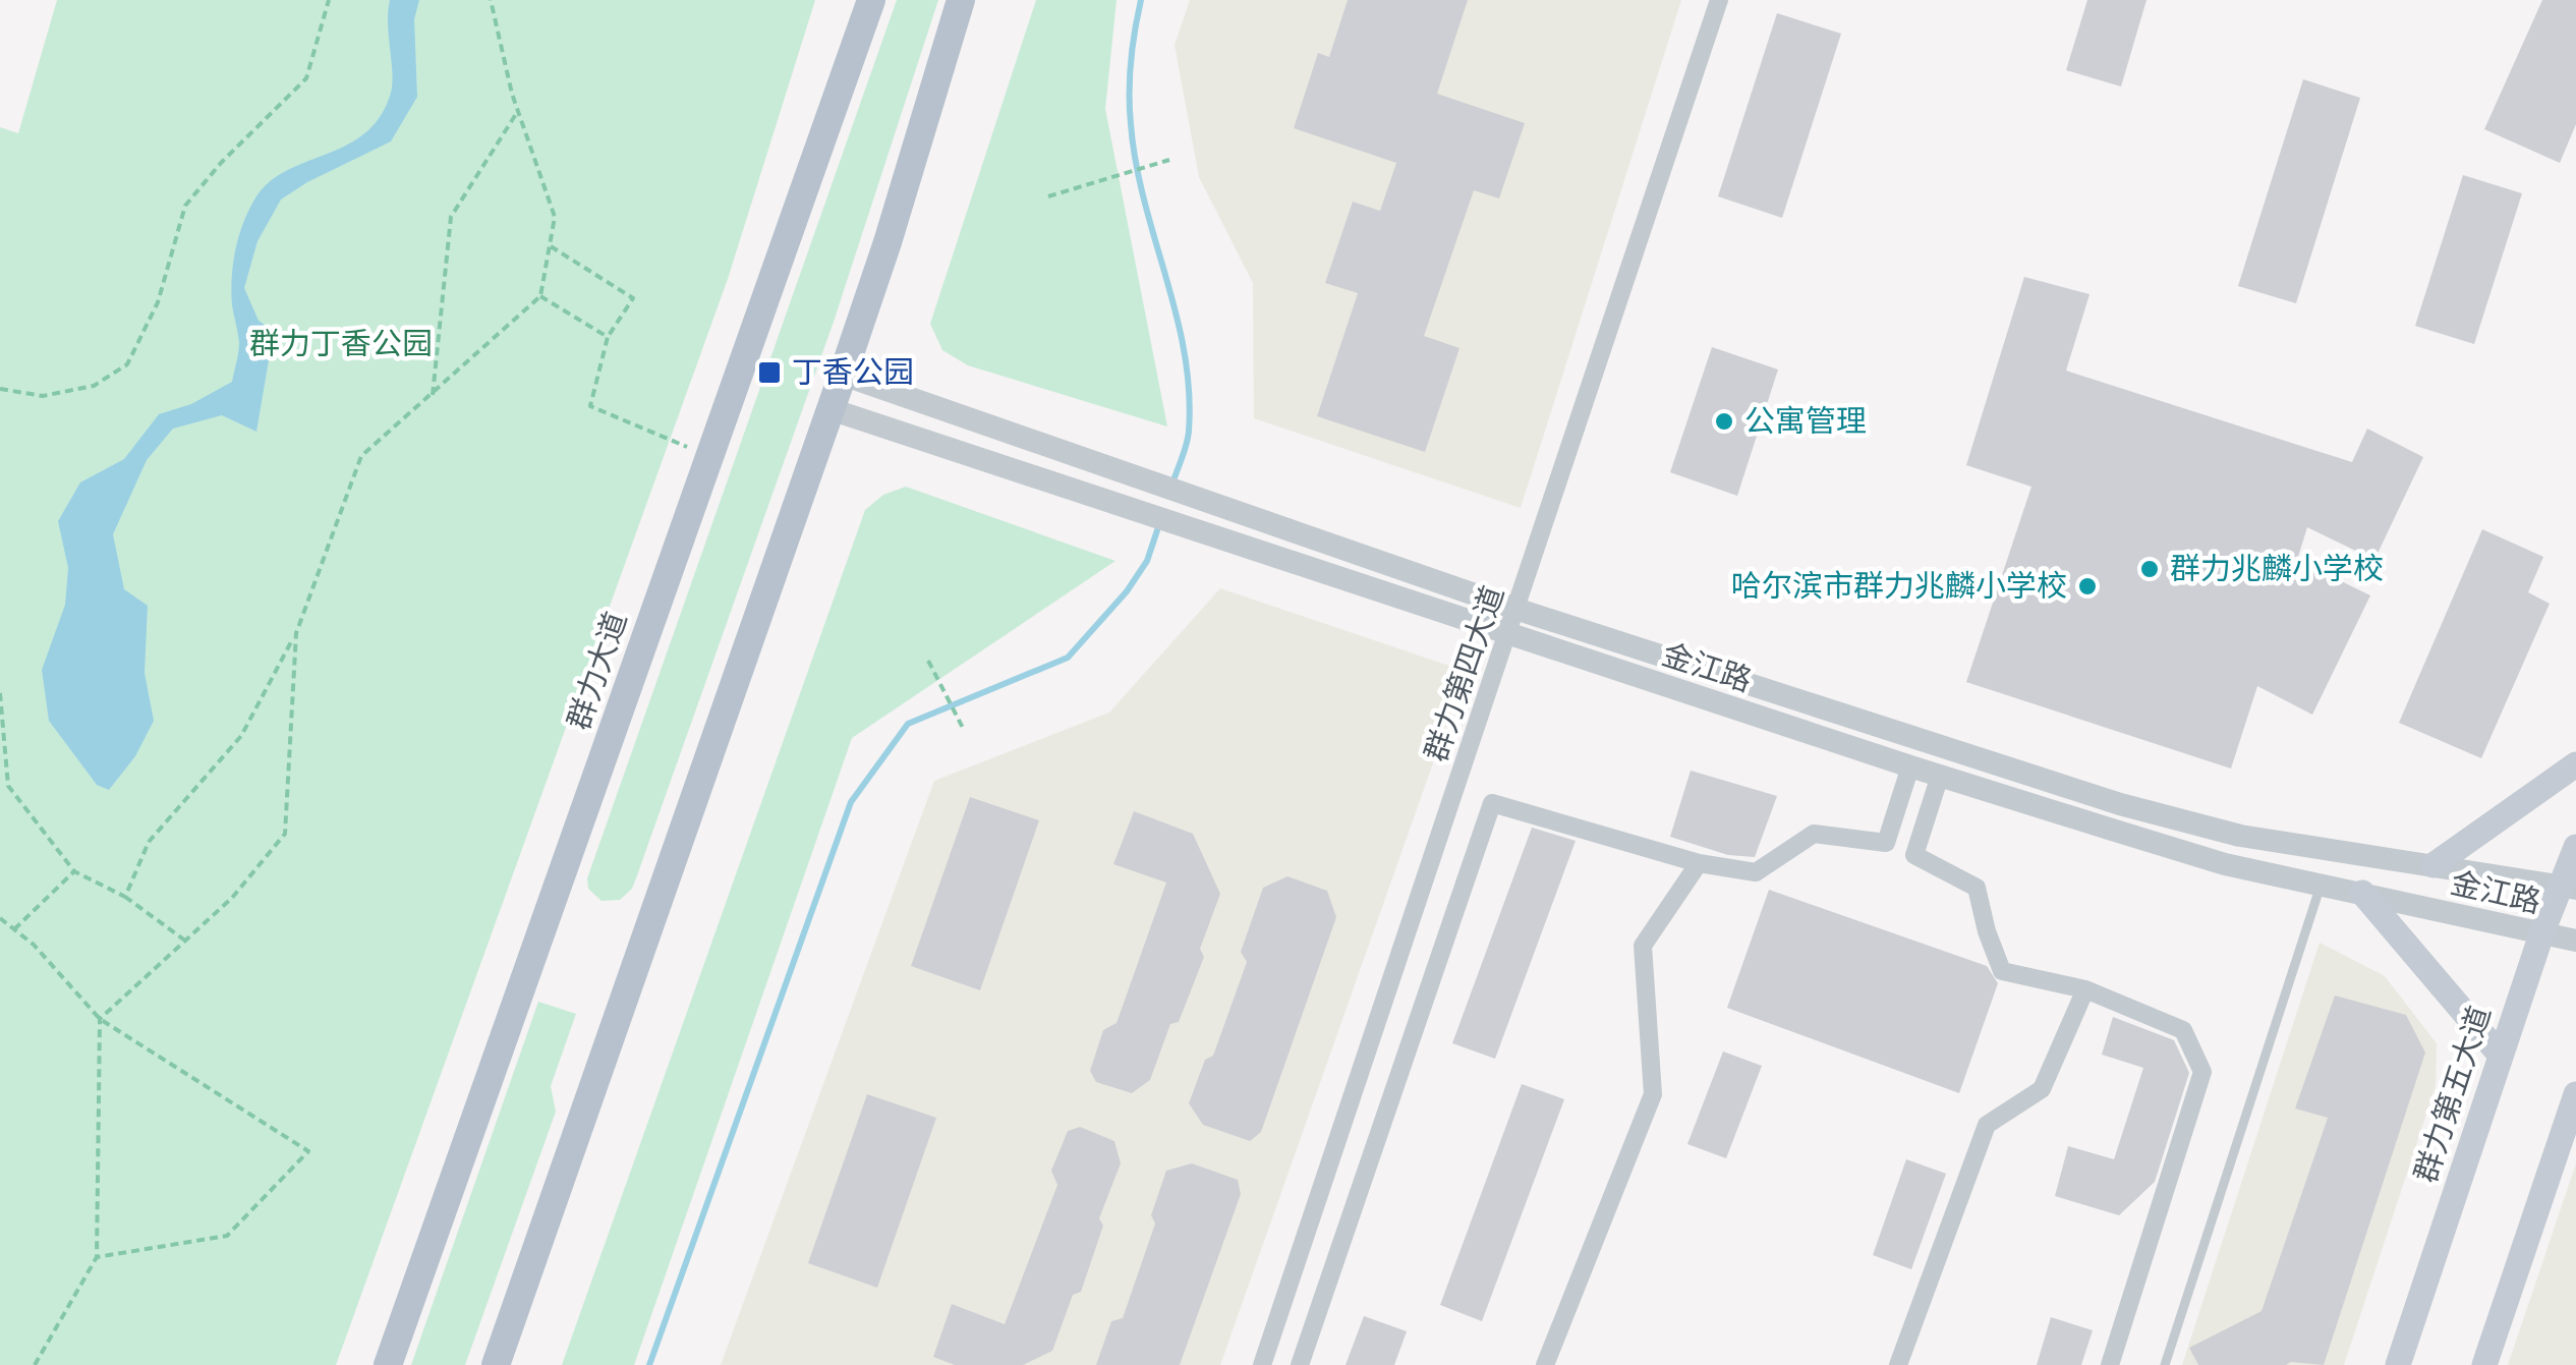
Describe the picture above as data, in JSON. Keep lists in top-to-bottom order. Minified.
{"streets":{"main road":["群力大道","群力第五大道"],"street":["金江路","群力第四大道"]},"crossings":[["金江路","群力第四大道"],["金江路","群力第五大道"]],"parks":["群力丁香公园"],"places":{"transit":["丁香公园"],"other":["公寓管理","群力兆麟小学校","哈尔滨市群力兆麟小学校"]}}
